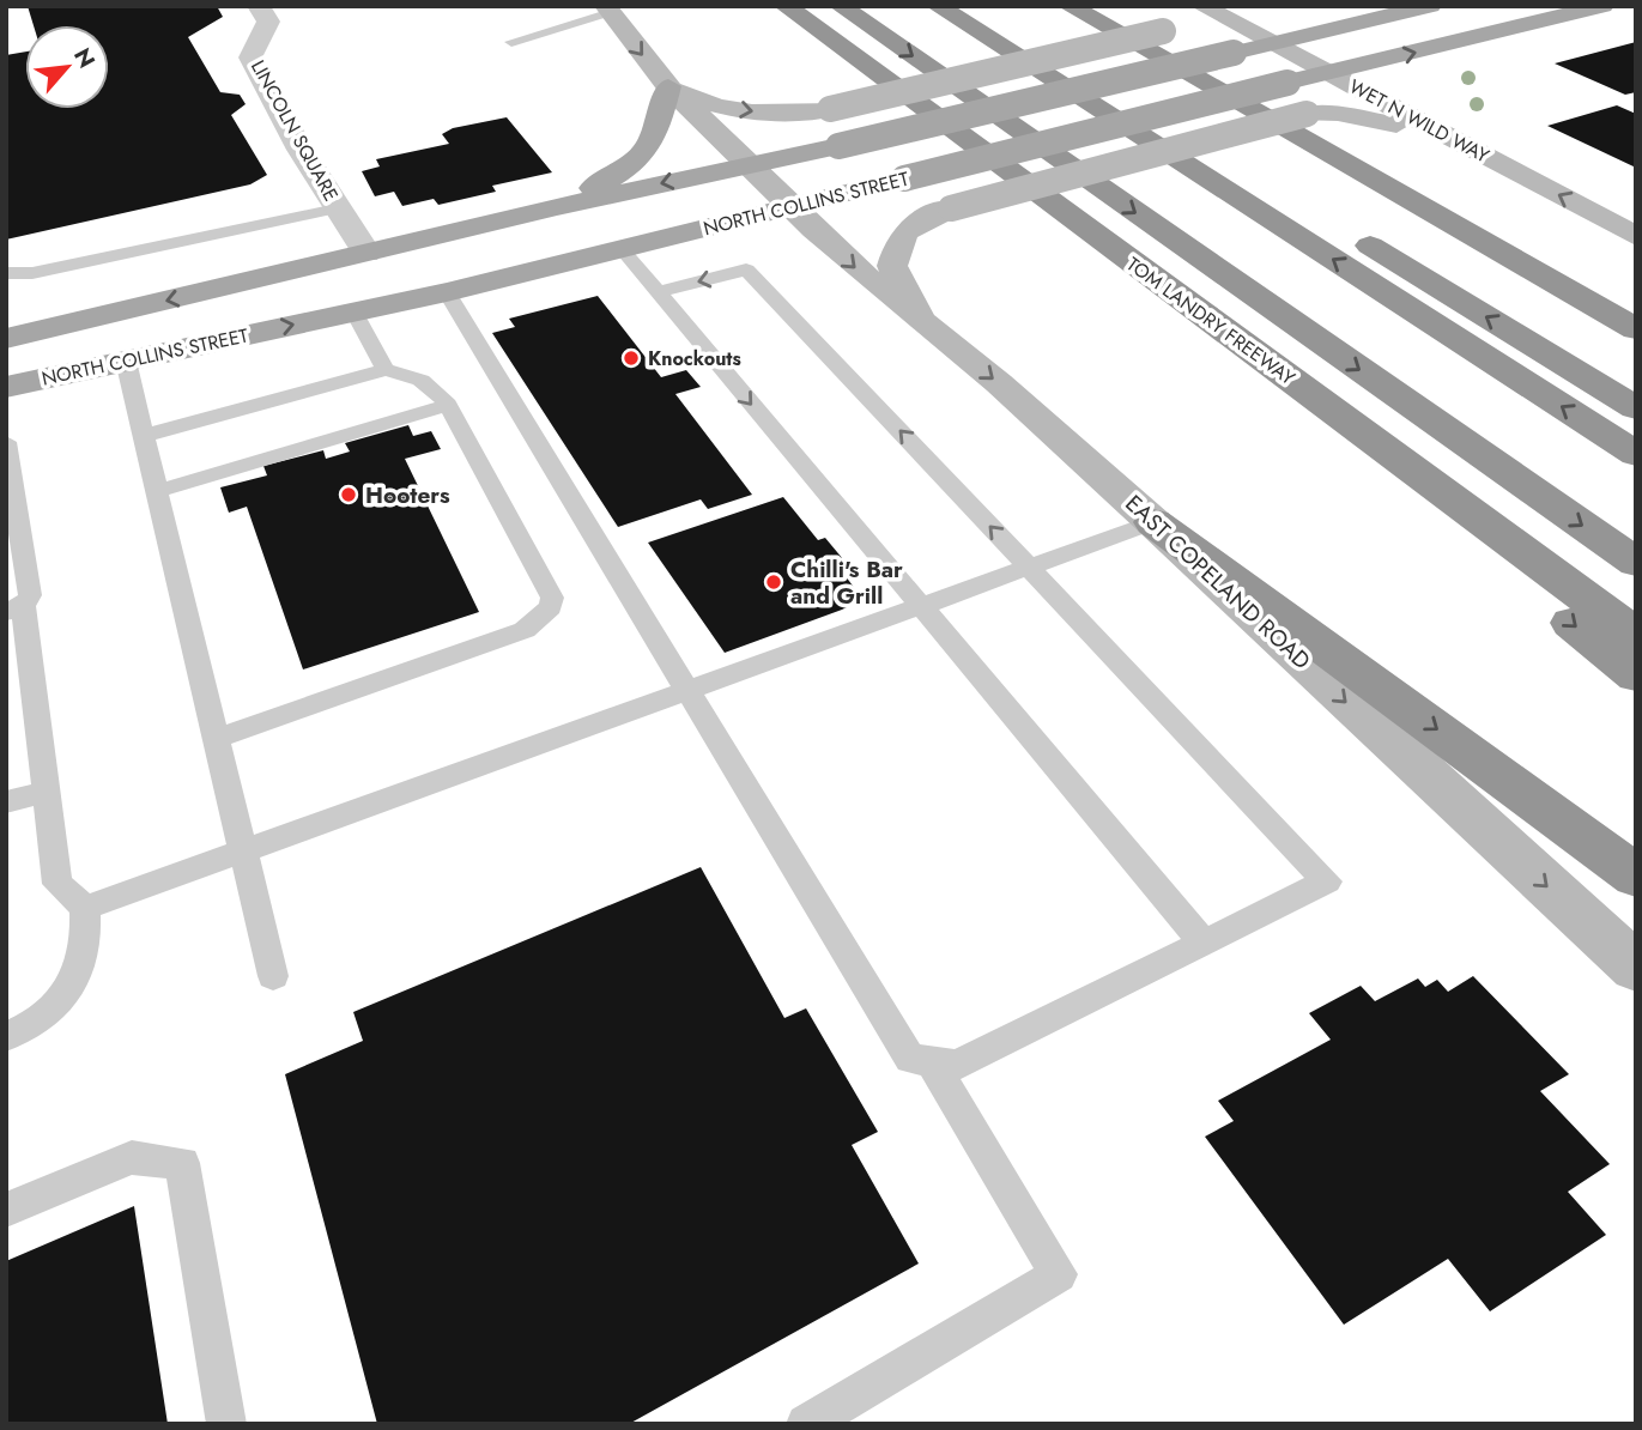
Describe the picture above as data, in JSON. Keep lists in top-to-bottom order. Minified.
{"streets":{"highway":["TOM LANDRY FREEWAY"],"main road":["WET N WILD WAY","NORTH COLLINS STREET","EAST COPELAND ROAD"],"street":["LINCOLN SQUARE"]},"crossings":[["WET N WILD WAY","NORTH COLLINS STREET"],["NORTH COLLINS STREET","EAST COPELAND ROAD"]],"one_way":["EAST COPELAND ROAD"],"places":["Knockouts","Hooters","Chilli's Bar and Grill"],"north":"top right"}
